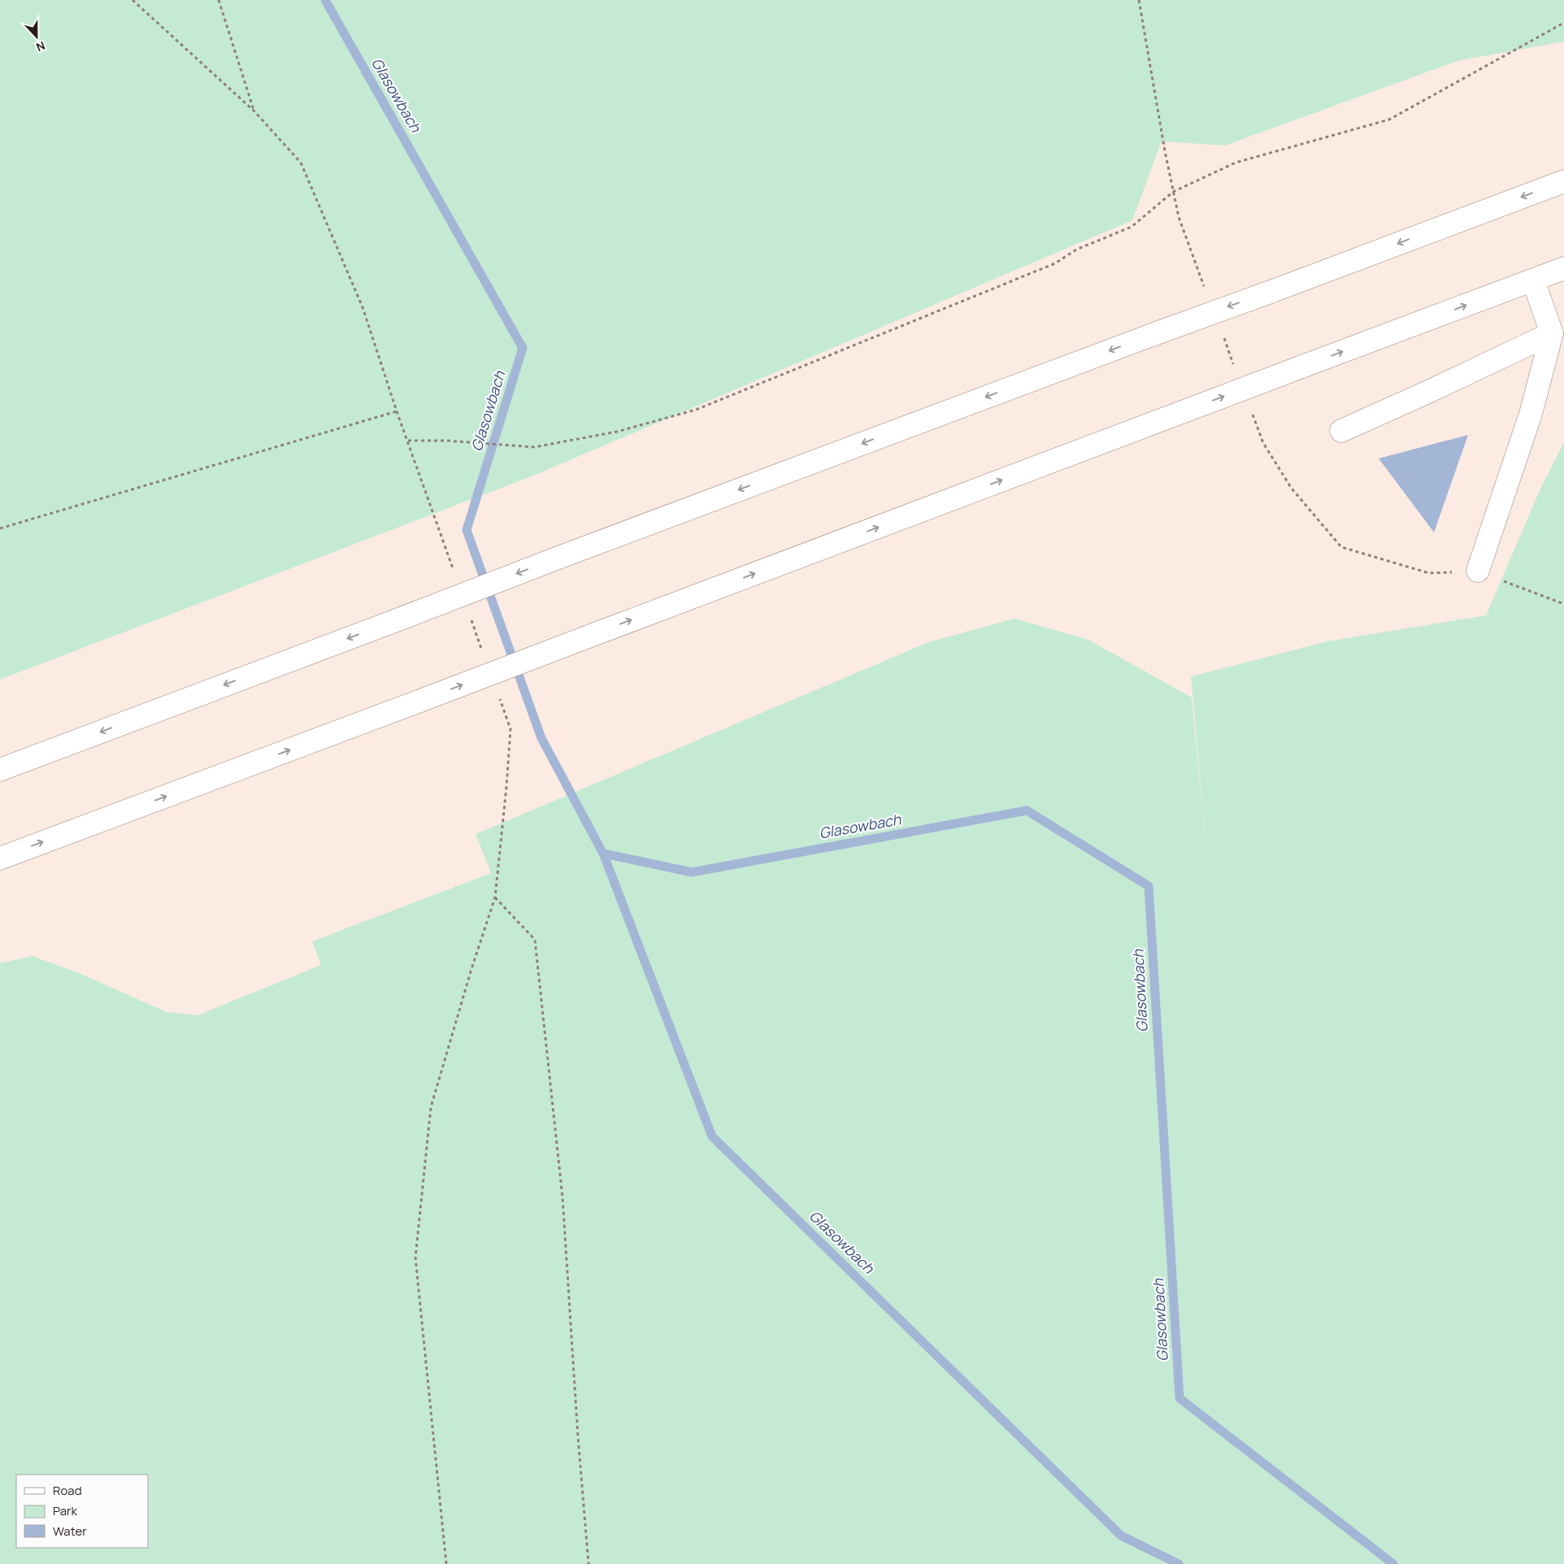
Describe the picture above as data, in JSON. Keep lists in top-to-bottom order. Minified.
{"water":["Glasowbach"],"legend":["Road","Park","Water"],"north":"bottom"}
